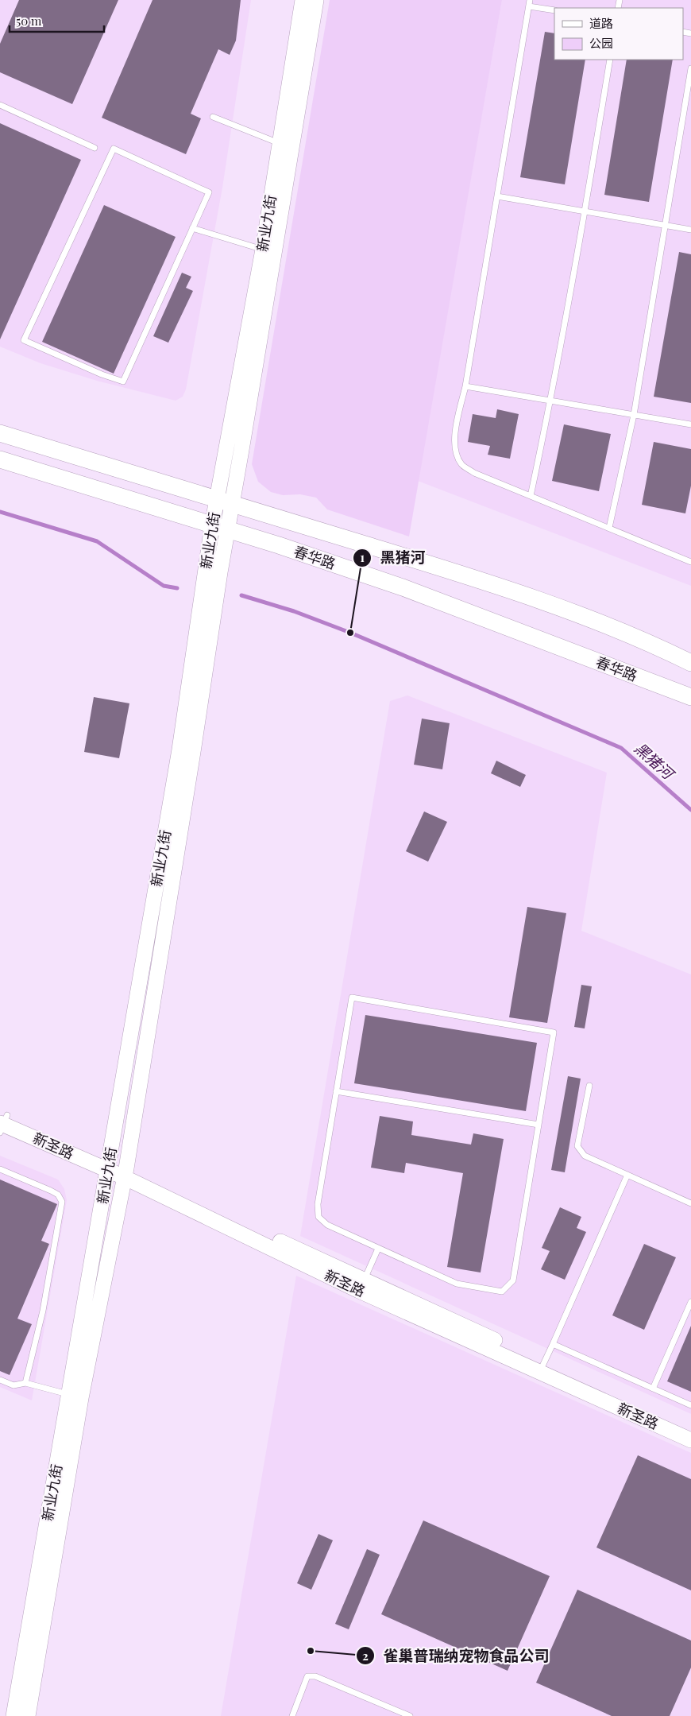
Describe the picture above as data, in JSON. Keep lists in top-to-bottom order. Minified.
{"streets":{"main road":["春华路"],"street":["新业九街","新圣路"]},"crossings":[["新业九街","春华路"],["新业九街","新圣路"]],"water":["黑猪河"],"places":["黑猪河","雀巢普瑞纳宠物食品公司"],"legend":["道路","公园"],"scale_bar":"50 m"}
